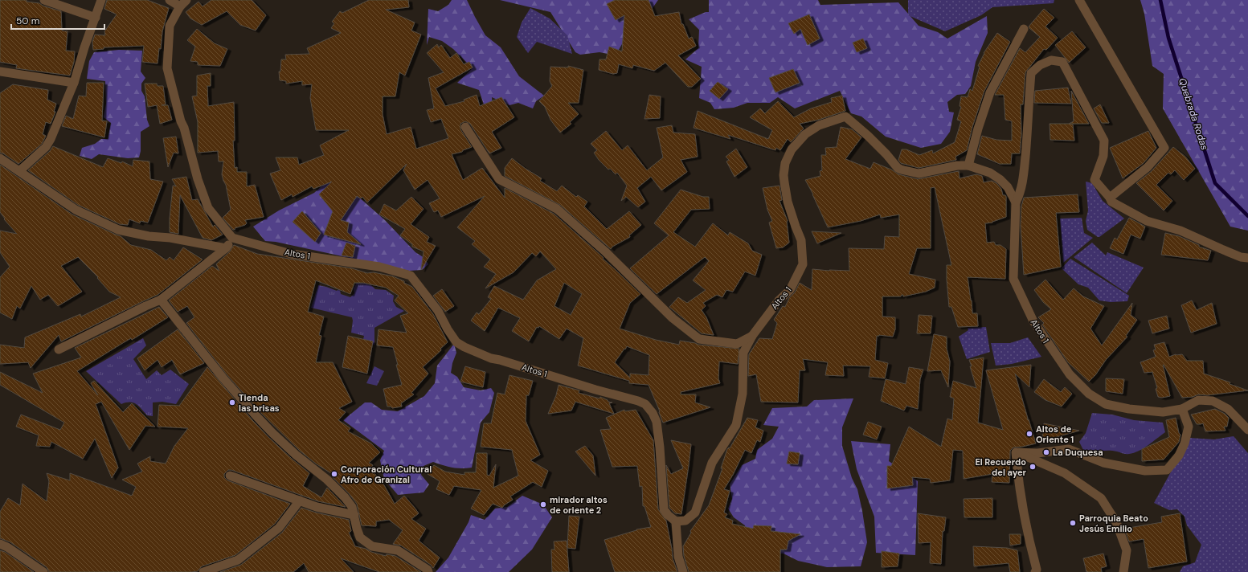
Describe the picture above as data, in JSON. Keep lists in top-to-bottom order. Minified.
{"streets":{"street":["Altos 1"]},"water":["Quebrada Rodas"],"places":["Tienda las brisas","Altos de Oriente 1","La Duquesa","El Recuerdo del ayer","Corporación Cultural Afro de Granizal","mirador altos de oriente 2","Parroquia Beato Jesús Emilio"],"scale_bar":"50 m"}
